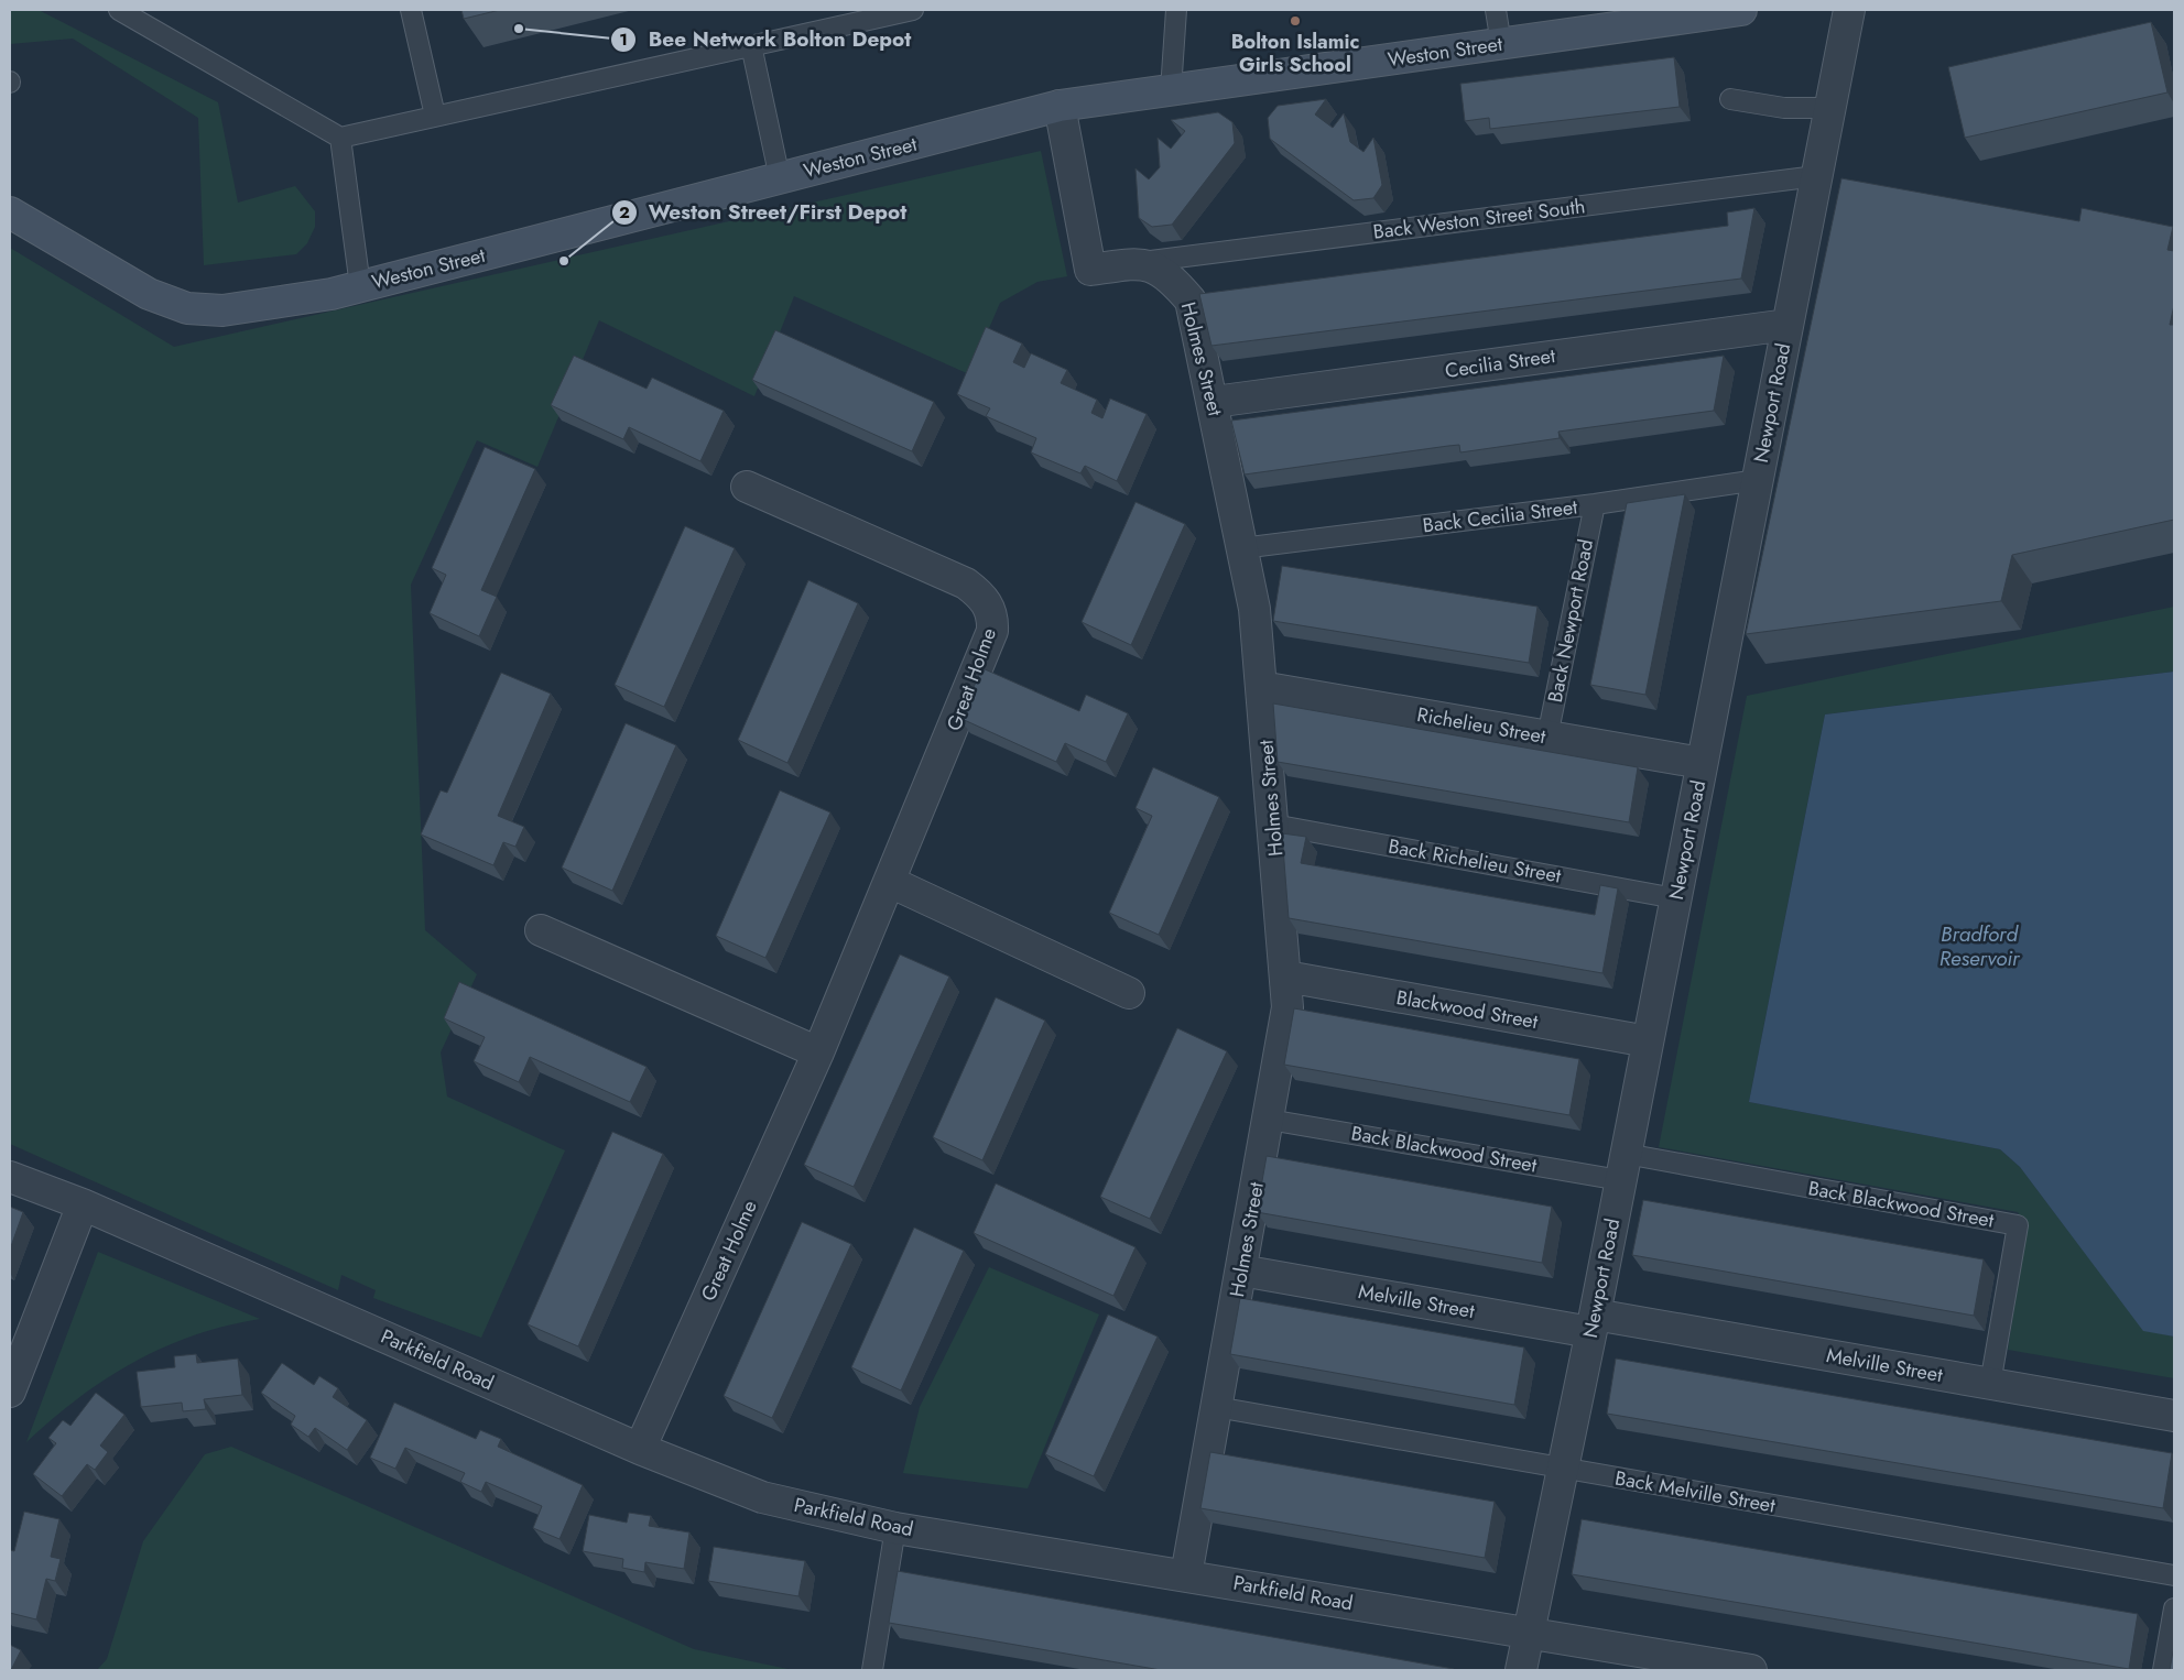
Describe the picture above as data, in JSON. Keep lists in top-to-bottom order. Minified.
{"streets":{"street":["Weston Street","Holmes Street","Cecilia Street","Newport Road","Great Holme","Richelieu Street","Blackwood Street","Melville Street","Parkfield Road"],"lane":["Back Weston Street South","Back Cecilia Street","Back Newport Road","Back Richelieu Street","Back Blackwood Street","Back Melville Street"]},"crossings":[["Back Weston Street South","Holmes Street"],["Back Weston Street South","Newport Road"],["Holmes Street","Cecilia Street"],["Holmes Street","Back Cecilia Street"],["Holmes Street","Richelieu Street"],["Holmes Street","Back Richelieu Street"],["Holmes Street","Blackwood Street"],["Holmes Street","Back Blackwood Street"],["Holmes Street","Melville Street"],["Holmes Street","Parkfield Road"],["Holmes Street","Back Melville Street"],["Cecilia Street","Newport Road"],["Newport Road","Back Cecilia Street"],["Newport Road","Richelieu Street"],["Newport Road","Back Richelieu Street"],["Newport Road","Blackwood Street"],["Newport Road","Back Blackwood Street"],["Newport Road","Melville Street"],["Newport Road","Parkfield Road"],["Newport Road","Back Melville Street"],["Back Cecilia Street","Back Newport Road"],["Back Newport Road","Richelieu Street"],["Great Holme","Parkfield Road"],["Back Blackwood Street","Melville Street"]],"water":["Bradford Reservoir"],"places":["Bolton Islamic Girls School","Bee Network Bolton Depot","Weston Street/First Depot"]}
